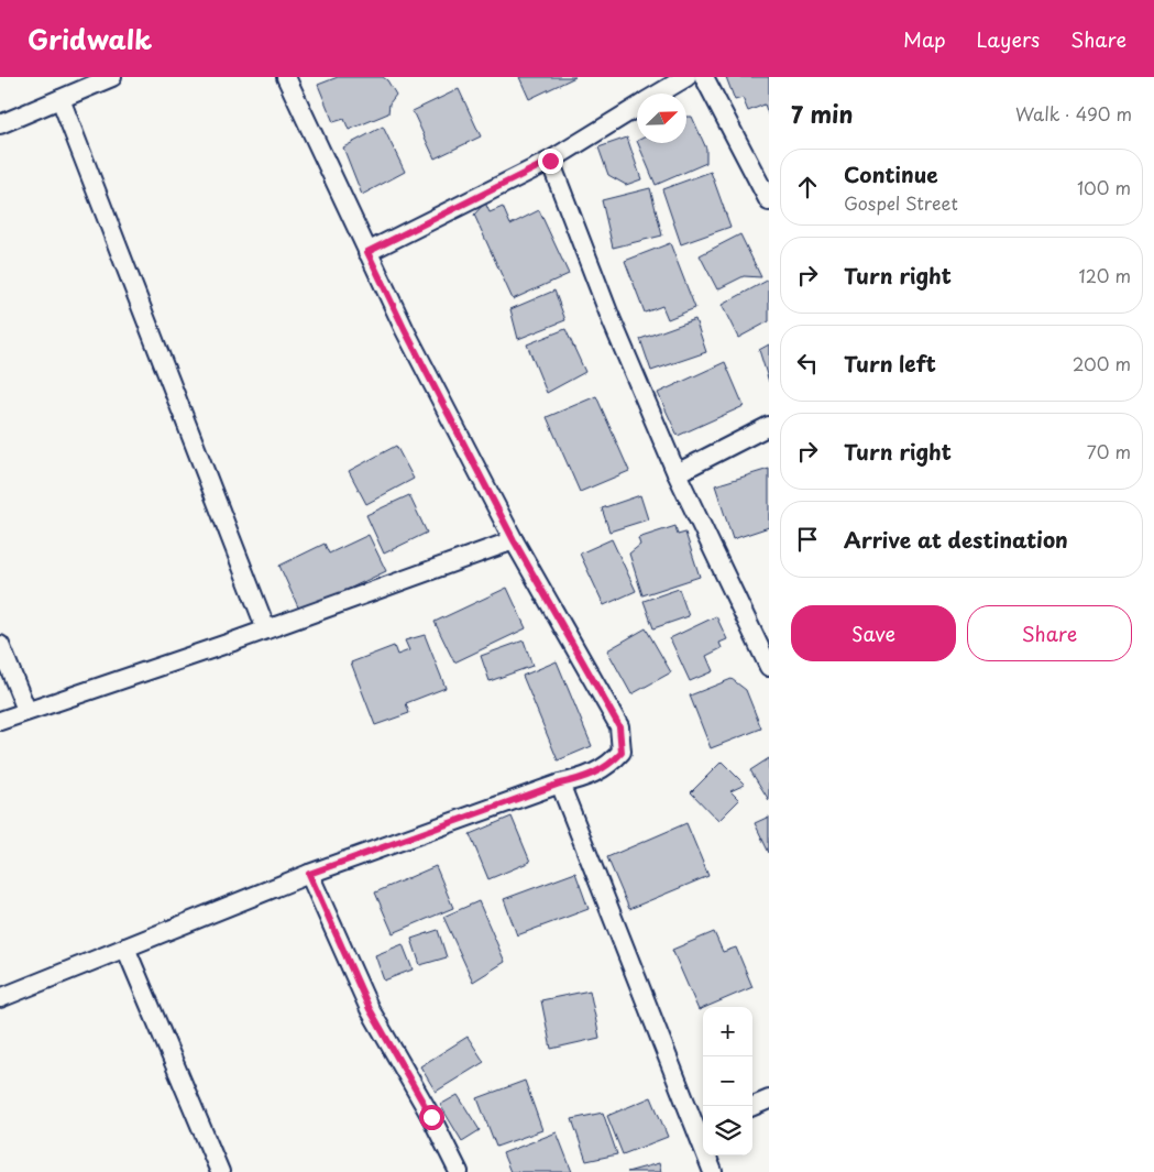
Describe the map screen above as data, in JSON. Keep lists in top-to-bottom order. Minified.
{"north":"top right","page":{"header":"Gridwalk","nav":["Map","Layers","Share"],"heading":["7 min","Walk · 490 m"],"list":[["Continue","Gospel Street","100 m"],["Turn right","120 m"],["Turn left","200 m"],["Turn right","70 m"],"Arrive at destination"],"buttons":["Save","Share"],"map_buttons":["+","−"]}}
